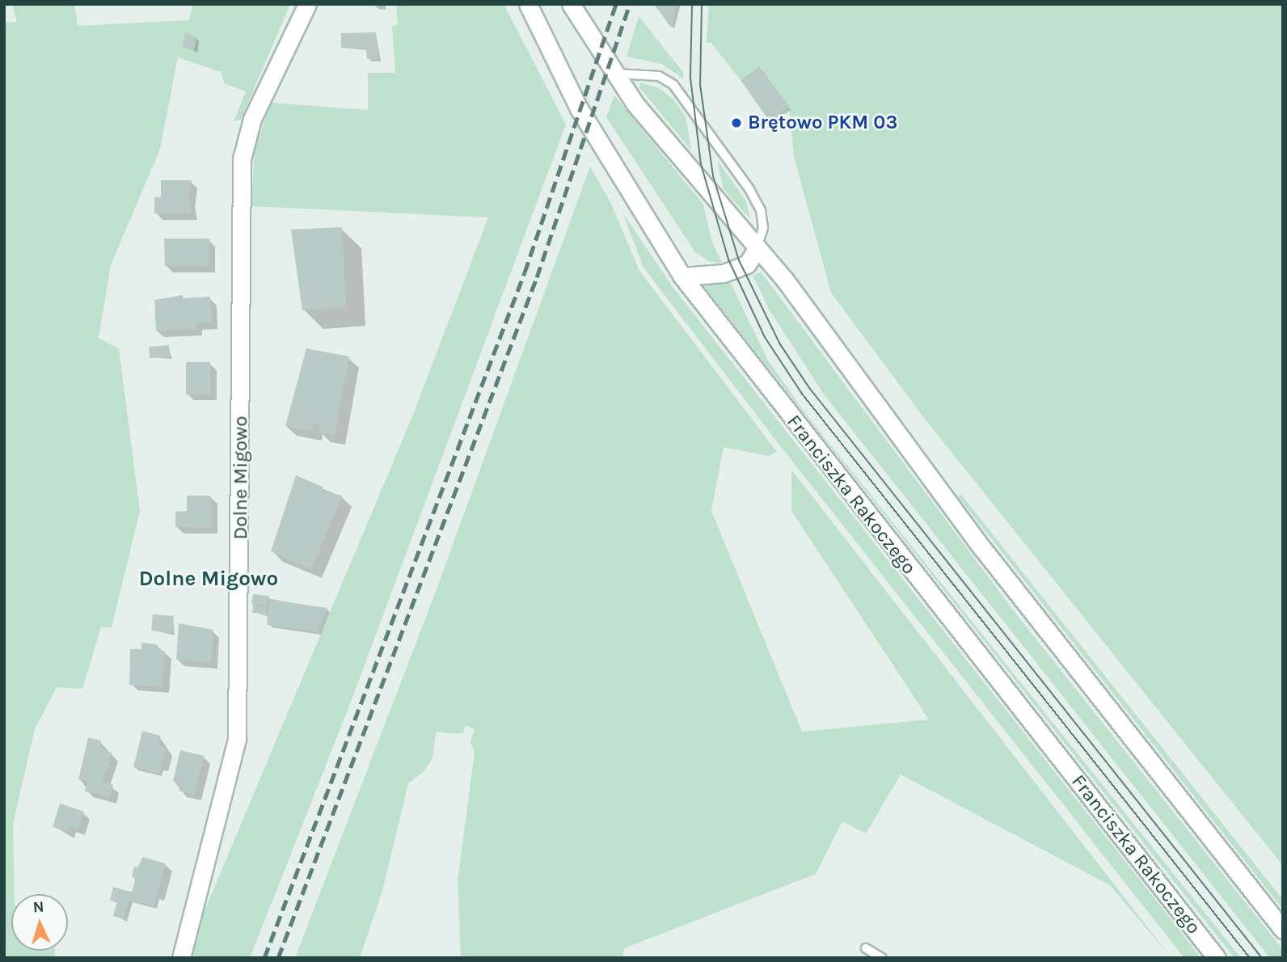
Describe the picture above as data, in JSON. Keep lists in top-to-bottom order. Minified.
{"streets":{"main road":["Dolne Migowo","Franciszka Rakoczego"]},"districts":["Dolne Migowo"],"places":["Brętowo PKM 03"],"north":"top"}
